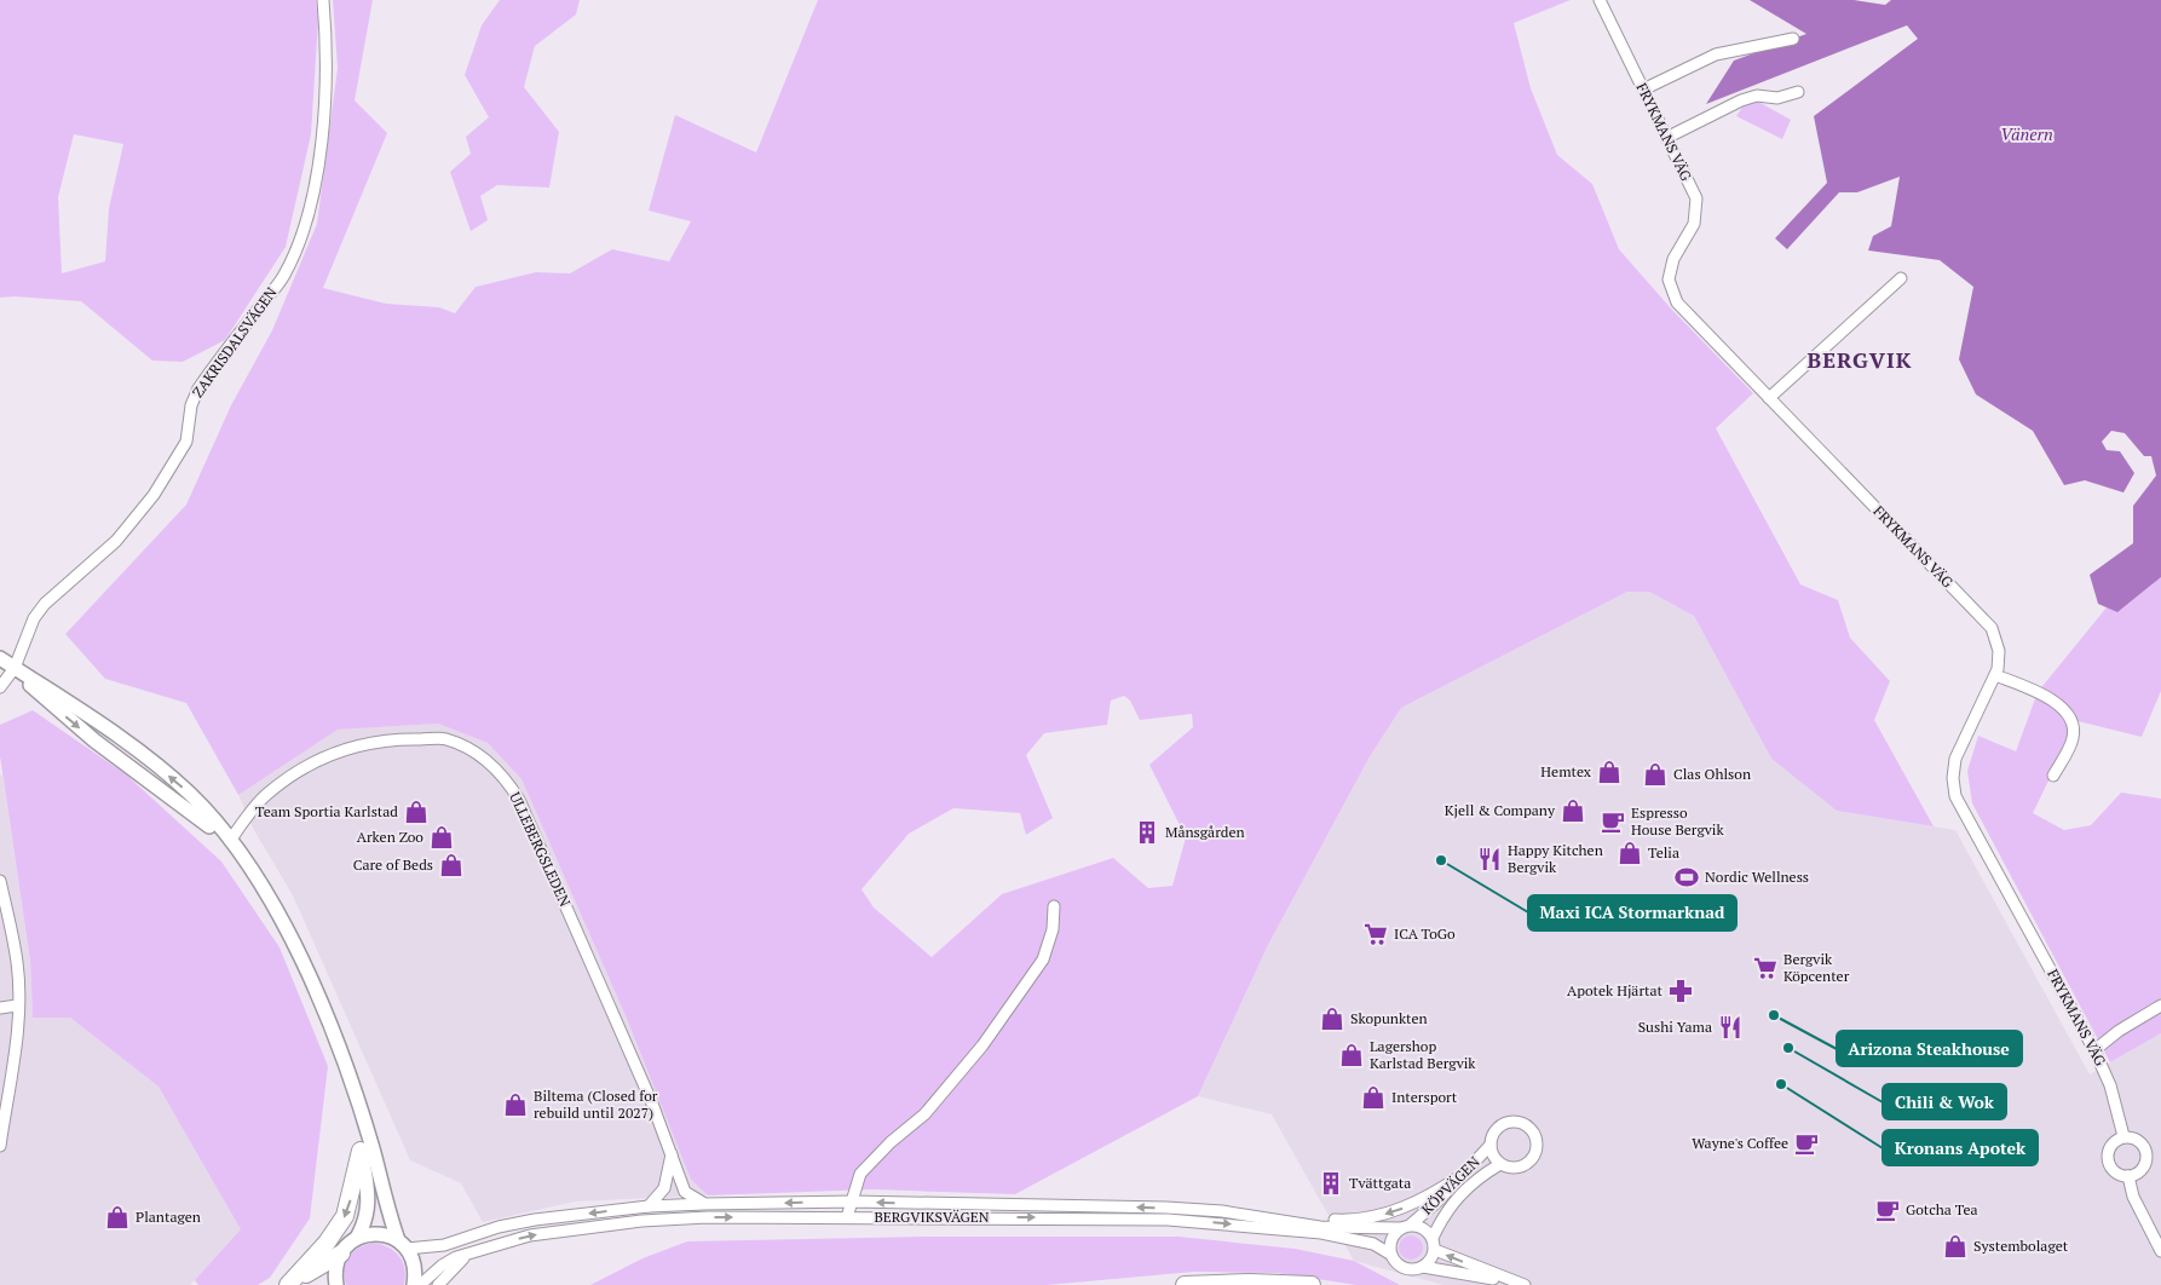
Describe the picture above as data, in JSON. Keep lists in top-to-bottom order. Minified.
{"streets":{"street":["FRYKMANS VÄG","ZAKRISDALSVÄGEN","ULLEBERGSLEDEN","KÖPVÄGEN","BERGVIKSVÄGEN"]},"crossings":[["ULLEBERGSLEDEN","BERGVIKSVÄGEN"],["KÖPVÄGEN","BERGVIKSVÄGEN"]],"districts":["BERGVIK"],"water":["Vänern"],"places":{"shop":["Hemtex","Clas Ohlson","Kjell & Company","Team Sportia Karlstad","Arken Zoo","Telia","Care of Beds","Skopunkten","Lagershop Karlstad Bergvik","Intersport","Biltema (Closed for rebuild until 2027)","Plantagen","Systembolaget"],"cafe":["Espresso House Bergvik","Wayne's Coffee","Gotcha Tea"],"building":["Månsgården","Tvättgata"],"restaurant":["Happy Kitchen Bergvik","Sushi Yama"],"other":["Maxi ICA Stormarknad","Arizona Steakhouse","Chili & Wok","Kronans Apotek"],"sports":["Nordic Wellness"],"supermarket":["ICA ToGo","Bergvik Köpcenter"],"pharmacy":["Apotek Hjärtat"]}}
